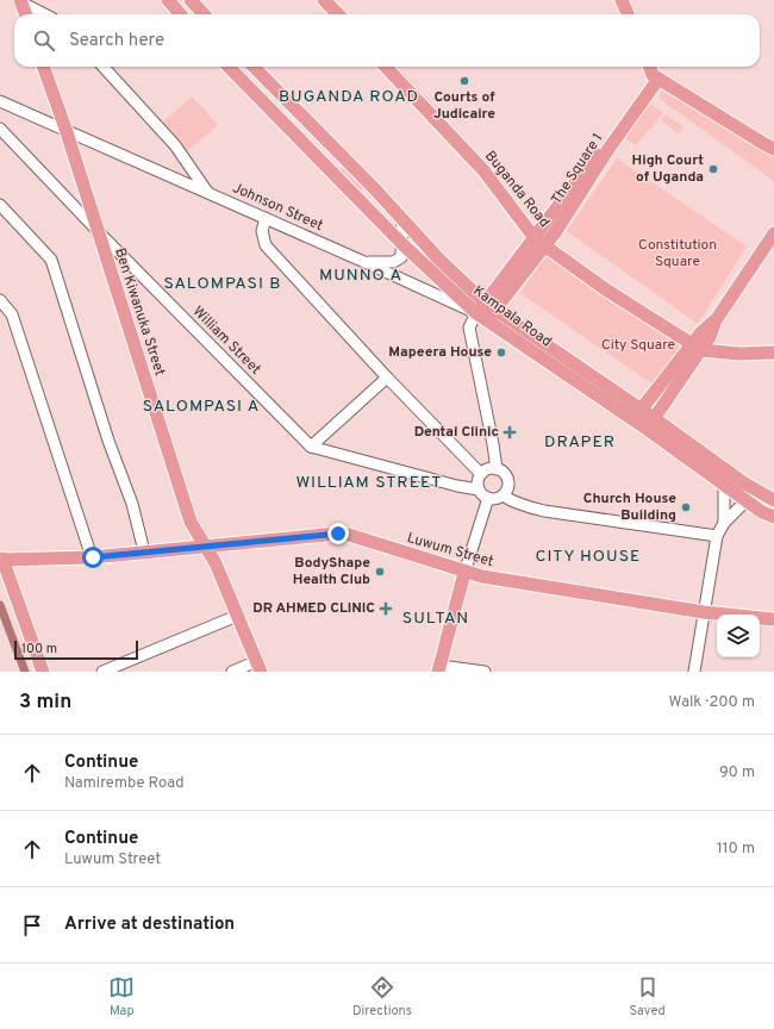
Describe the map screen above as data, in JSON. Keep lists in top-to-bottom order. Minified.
{"streets":{"main road":["The Square 1","Buganda Road","Ben Kiwanuka Street","Kampala Road","Luwum Street"],"street":["Johnson Street","William Street"]},"crossings":[["The Square 1","Buganda Road"],["The Square 1","Johnson Street"],["The Square 1","Kampala Road"],["Johnson Street","Ben Kiwanuka Street"],["Johnson Street","Kampala Road"],["Ben Kiwanuka Street","William Street"],["Ben Kiwanuka Street","Luwum Street"]],"districts":["BUGANDA ROAD","MUNNO A","SALOMPASI B","SALOMPASI A","DRAPER","WILLIAM STREET","CITY HOUSE","SULTAN"],"parks":["Constitution Square","City Square"],"places":{"other":["Courts of Judicaire","High Court of Uganda","Mapeera House","Church House Building","BodyShape Health Club"],"health":["Dental Clinic","DR AHMED CLINIC"]},"scale_bar":"100 m","page":{"search":"Search here","scale":"100 m","heading":["3 min","Walk · 200 m"],"list":[["Continue","Namirembe Road","90 m"],["Continue","Luwum Street","110 m"],"Arrive at destination"],"nav":["Map","Directions","Saved"]}}
